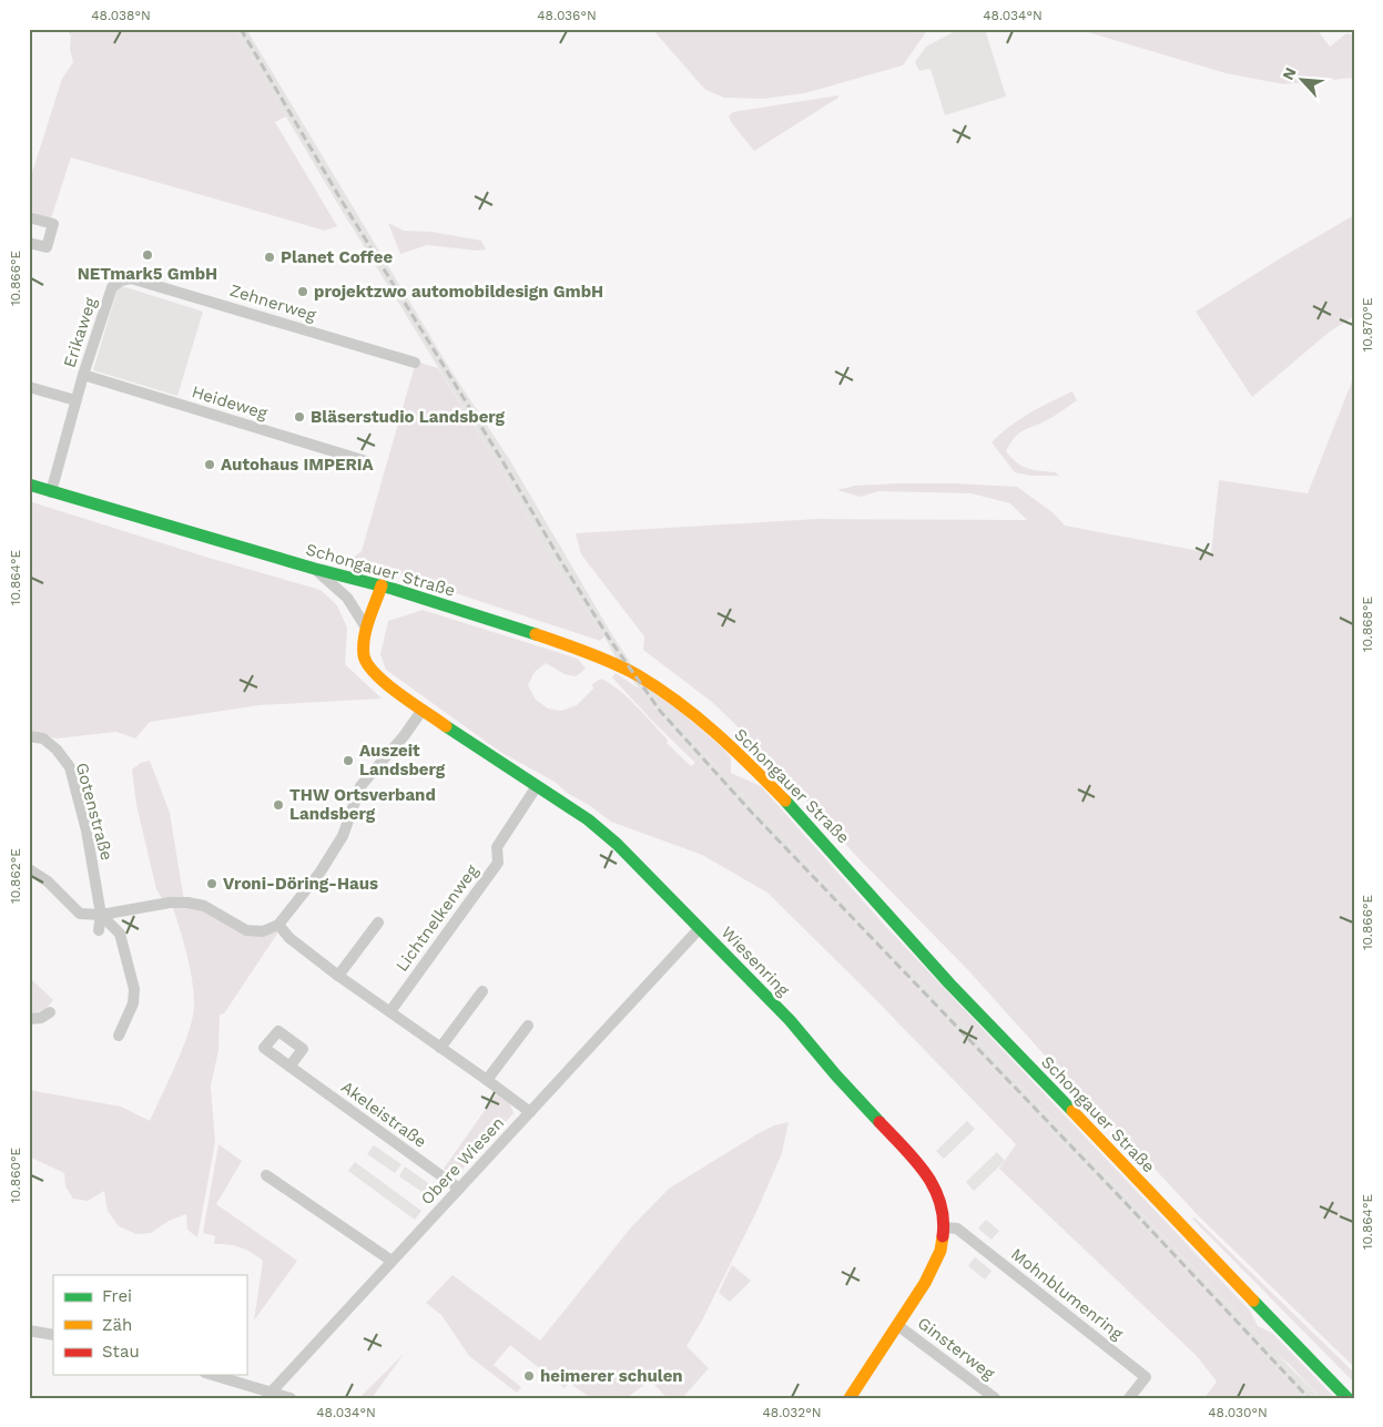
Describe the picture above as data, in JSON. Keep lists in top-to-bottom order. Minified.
{"streets":{"main road":["Schongauer Straße","Wiesenring"],"street":["Zehnerweg","Erikaweg","Heideweg","Gotenstraße","Lichtnelkenweg","Akeleistraße","Obere Wiesen","Mohnblumenring","Ginsterweg"]},"crossings":[["Zehnerweg","Erikaweg"],["Erikaweg","Heideweg"],["Erikaweg","Schongauer Straße"],["Schongauer Straße","Wiesenring"],["Lichtnelkenweg","Wiesenring"],["Wiesenring","Obere Wiesen"],["Wiesenring","Mohnblumenring"],["Wiesenring","Ginsterweg"],["Akeleistraße","Obere Wiesen"]],"places":["NETmark5 GmbH","Planet Coffee","projektzwo automobildesign GmbH","Bläserstudio Landsberg","Autohaus IMPERIA","Auszeit Landsberg","THW Ortsverband Landsberg","Vroni-Döring-Haus","heimerer schulen"],"legend":["Frei","Zäh","Stau"],"north":"top left","coordinates":["48.038°N","48.036°N","48.034°N","10.866°E","10.870°E","10.864°E","10.868°E","10.862°E","10.860°E","48.032°N","48.030°N"]}
